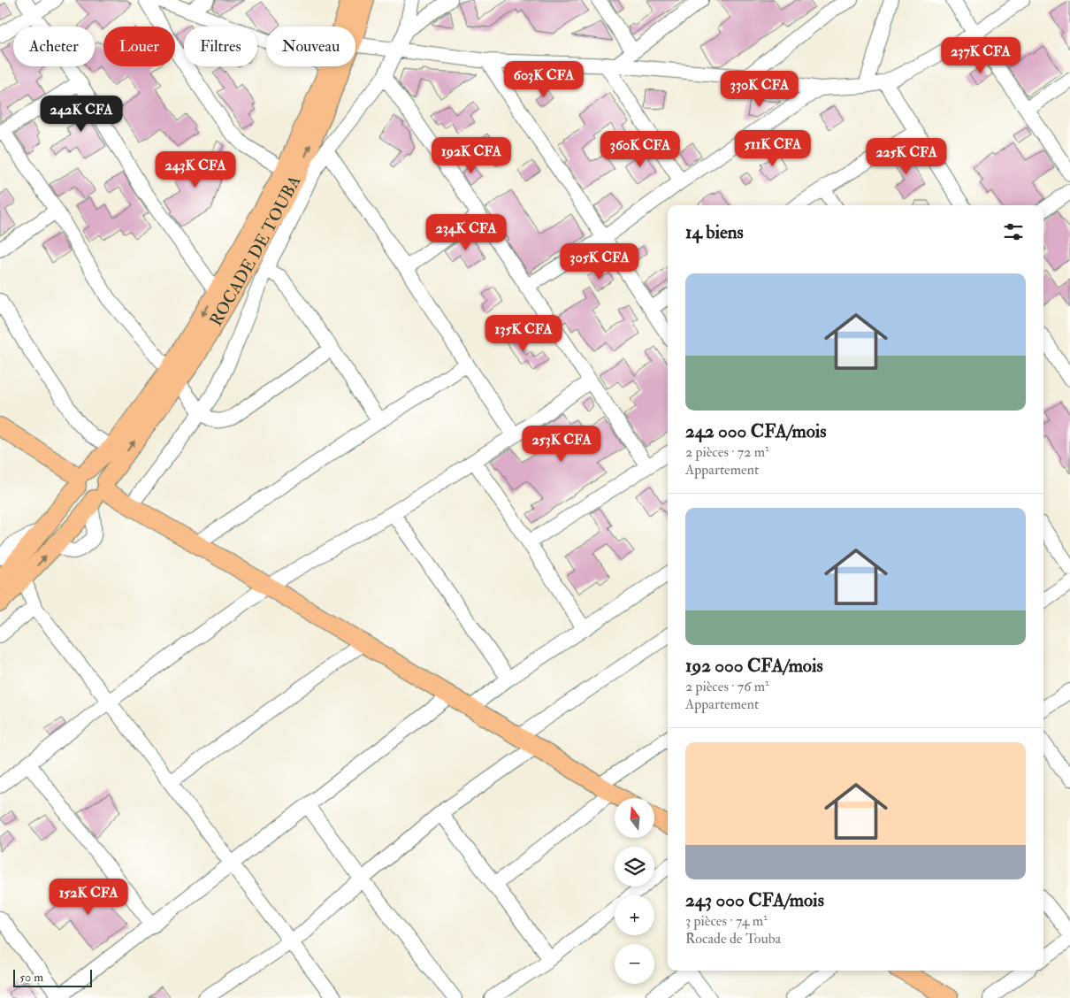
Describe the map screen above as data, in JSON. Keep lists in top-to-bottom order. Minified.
{"streets":{"main road":["ROCADE DE TOUBA"]},"scale_bar":"50 m","north":"top","page":{"chip":["Acheter","Louer","Filtres","Nouveau"],"price":["237K CFA","603K CFA","330K CFA","242K CFA","511K CFA","360K CFA","192K CFA","225K CFA","243K CFA","234K CFA","305K CFA","135K CFA","253K CFA","152K CFA"],"heading":"14 biens","list":[{"name":"242 000 CFA/mois","note":"2 pièces · 72 m² · Appartement"},{"name":"192 000 CFA/mois","note":"2 pièces · 76 m² · Appartement"},{"name":"243 000 CFA/mois","note":"3 pièces · 74 m² · Rocade de Touba"}],"map_buttons":["+","−"],"scale":"50 m"}}
